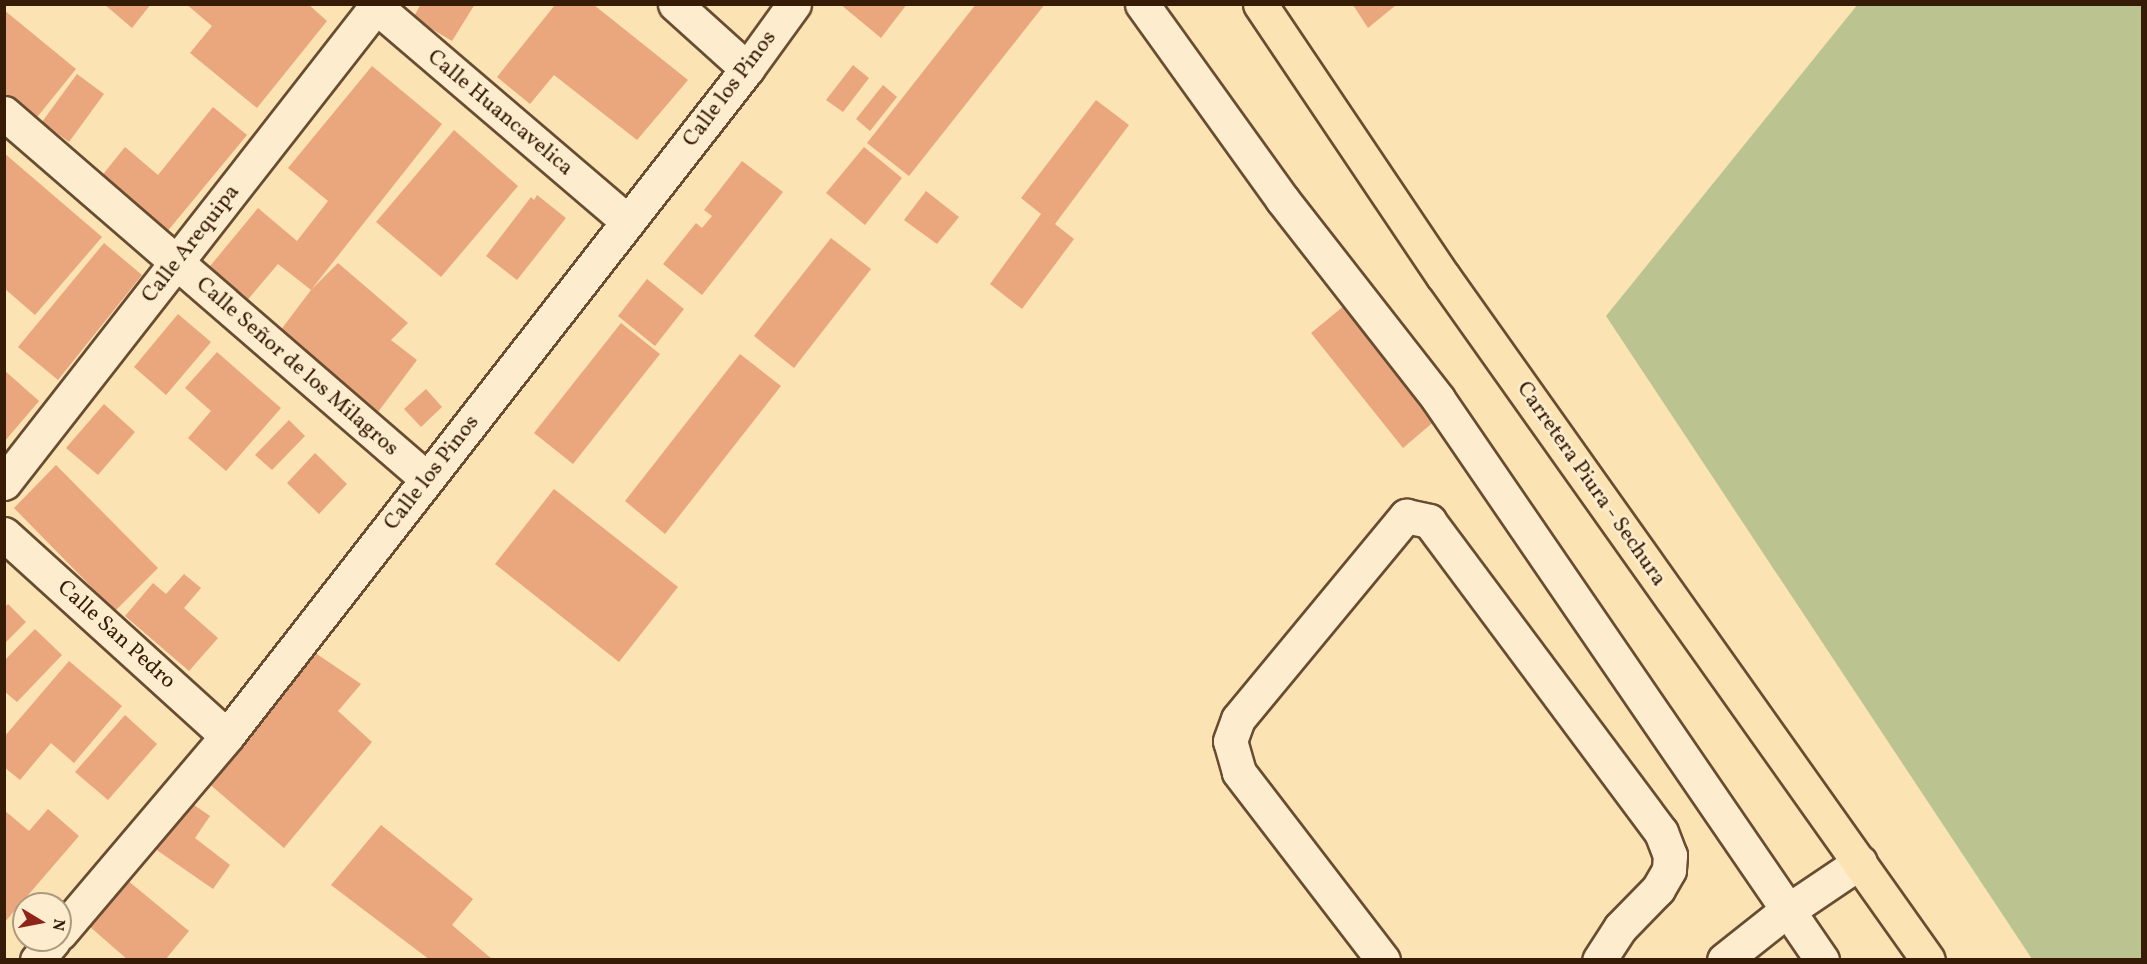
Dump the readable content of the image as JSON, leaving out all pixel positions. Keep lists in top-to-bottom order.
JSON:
{
  "streets": {
    "main road": ["Carretera Piura - Sechura"],
    "street": [
      "Calle los Pinos",
      "Calle Huancavelica",
      "Calle Arequipa",
      "Calle Señor de los Milagros",
      "Calle San Pedro"
    ]
  },
  "crossings": [
    ["Calle los Pinos", "Calle Huancavelica"],
    ["Calle los Pinos", "Calle Señor de los Milagros"],
    ["Calle los Pinos", "Calle San Pedro"],
    ["Calle Huancavelica", "Calle Arequipa"],
    ["Calle Arequipa", "Calle Señor de los Milagros"]
  ],
  "north": "right"
}
